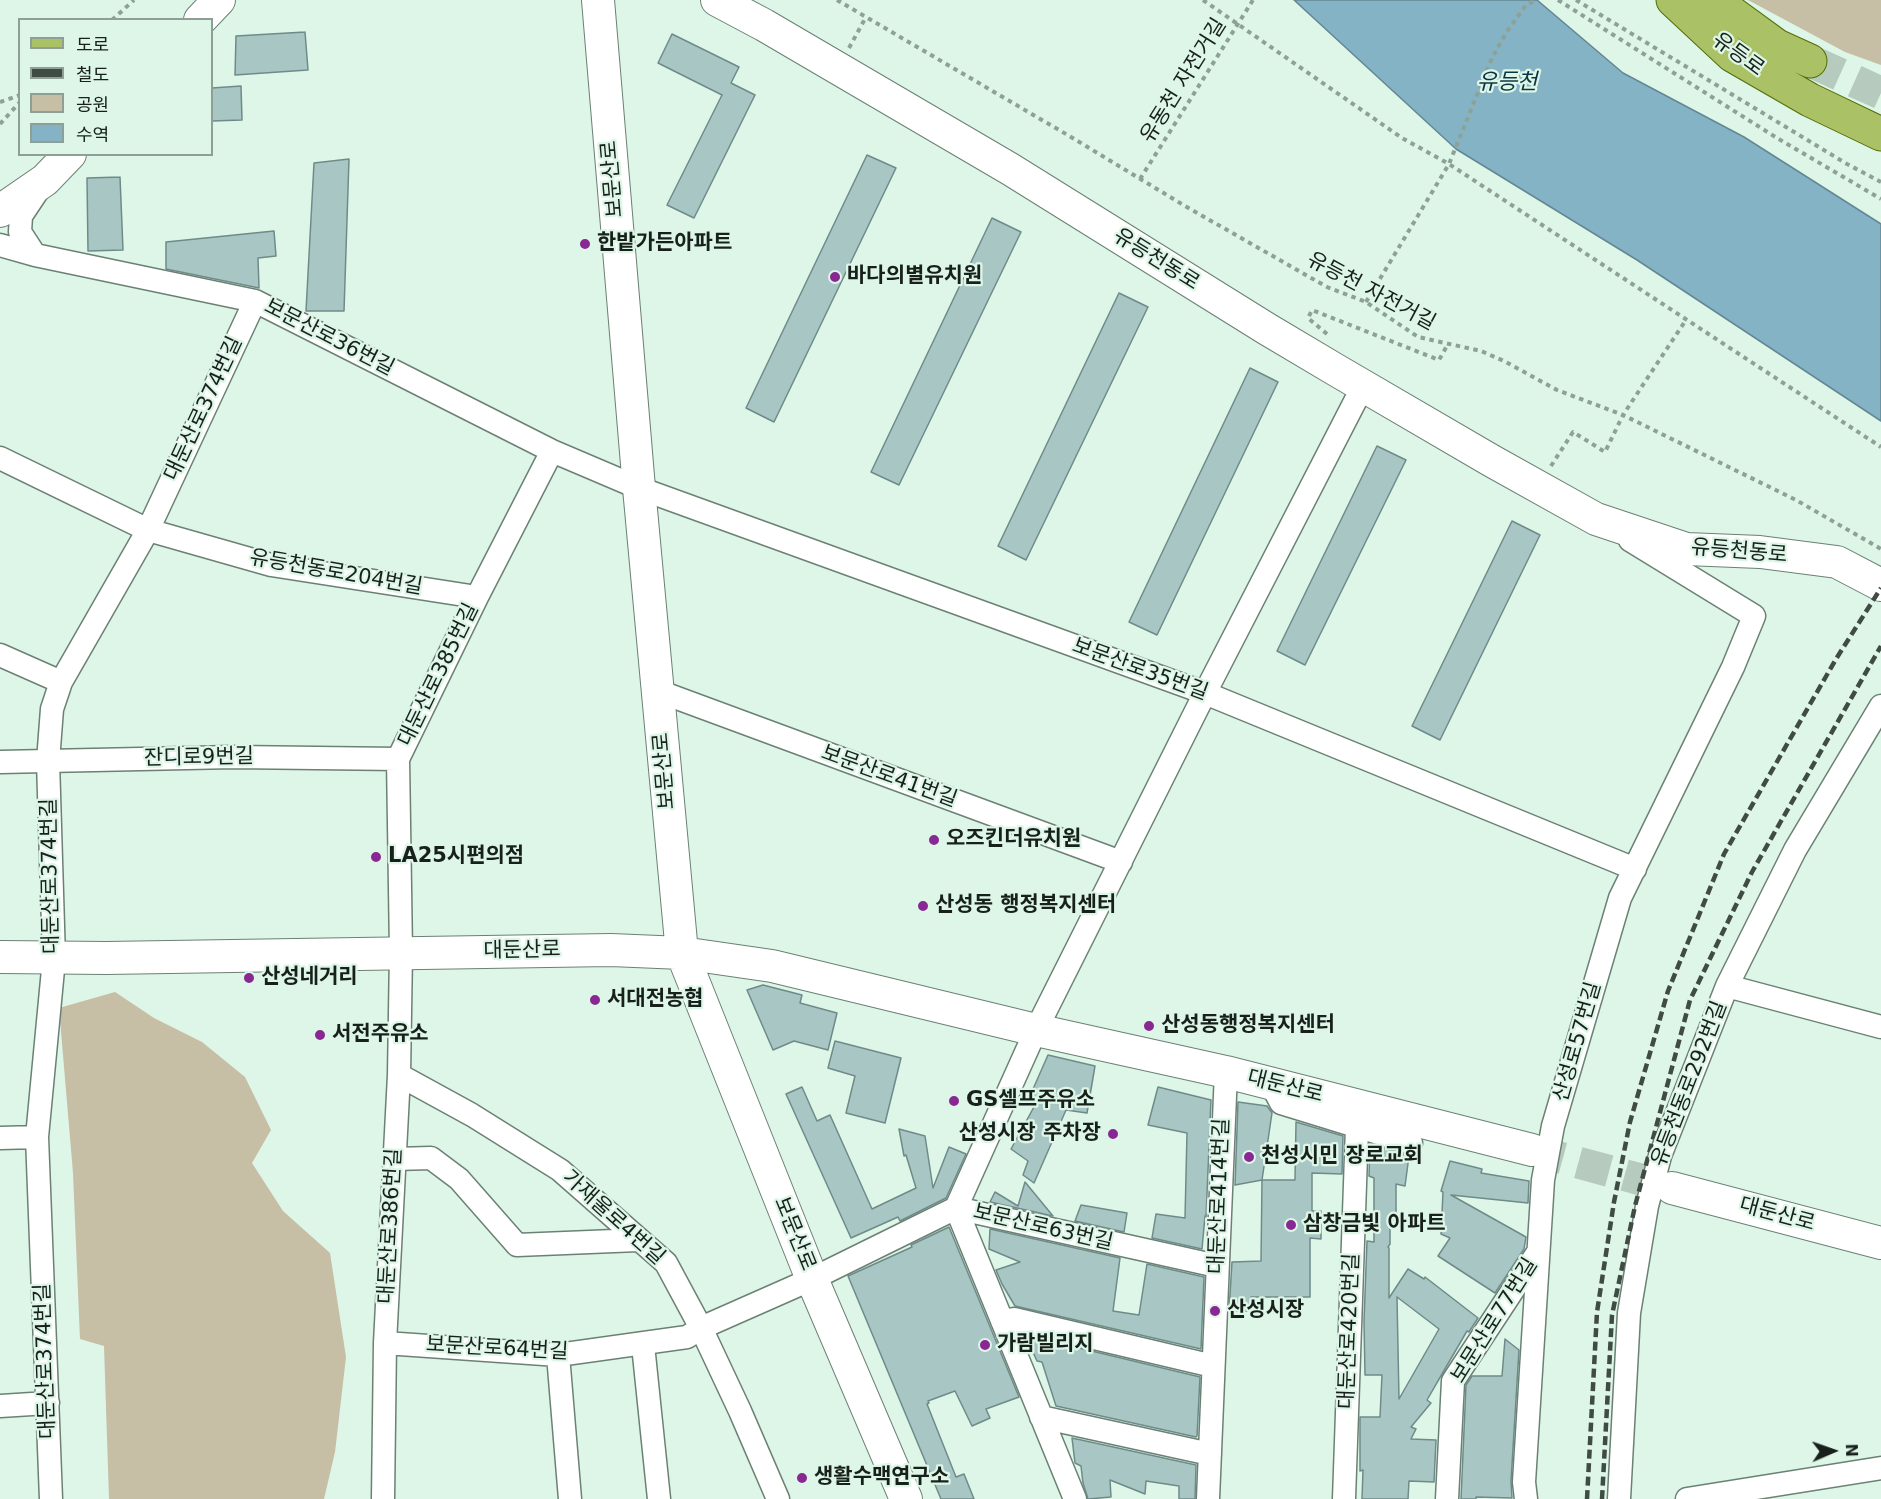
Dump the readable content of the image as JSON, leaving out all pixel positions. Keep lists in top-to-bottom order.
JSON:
{
  "streets": {
    "main road": [
      "유등로",
      "보문산로",
      "유등천동로",
      "대둔산로"
    ],
    "street": [
      "보문산로36번길",
      "대둔산로374번길",
      "유등천동로204번길",
      "보문산로35번길",
      "대둔산로385번길",
      "잔디로9번길",
      "보문산로41번길",
      "산성로57번길",
      "유등천동로292번길",
      "대둔산로414번길",
      "가재울로4번길",
      "대둔산로386번길",
      "보문산로63번길",
      "보문산로77번길",
      "대둔산로420번길",
      "보문산로64번길"
    ],
    "path": ["유동천 자전거길", "유등천 자전거길"]
  },
  "crossings": [
    ["유동천 자전거길", "유등천 자전거길"],
    ["보문산로", "보문산로36번길"],
    ["보문산로", "보문산로35번길"],
    ["보문산로", "보문산로41번길"],
    ["보문산로", "대둔산로"],
    ["보문산로", "보문산로63번길"],
    ["보문산로", "보문산로64번길"],
    ["유등천동로", "산성로57번길"],
    ["보문산로36번길", "대둔산로374번길"],
    ["보문산로36번길", "보문산로35번길"],
    ["보문산로36번길", "대둔산로385번길"],
    ["대둔산로374번길", "유등천동로204번길"],
    ["대둔산로374번길", "잔디로9번길"],
    ["대둔산로374번길", "대둔산로"],
    ["유등천동로204번길", "대둔산로385번길"],
    ["보문산로35번길", "산성로57번길"],
    ["대둔산로385번길", "잔디로9번길"],
    ["대둔산로385번길", "대둔산로"],
    ["대둔산로385번길", "대둔산로386번길"],
    ["대둔산로", "대둔산로414번길"],
    ["대둔산로", "대둔산로386번길"],
    ["산성로57번길", "보문산로77번길"],
    ["대둔산로414번길", "보문산로63번길"],
    ["가재울로4번길", "대둔산로386번길"],
    ["가재울로4번길", "보문산로64번길"],
    ["대둔산로386번길", "보문산로64번길"],
    ["보문산로63번길", "보문산로64번길"]
  ],
  "water": ["유등천"],
  "places": [
    "한밭가든아파트",
    "바다의별유치원",
    "오즈킨더유치원",
    "LA25시편의점",
    "산성동 행정복지센터",
    "산성네거리",
    "서대전농협",
    "산성동행정복지센터",
    "서전주유소",
    "GS셀프주유소",
    "산성시장 주차장",
    "천성시민 장로교회",
    "삼창금빛 아파트",
    "산성시장",
    "가람빌리지",
    "생활수맥연구소"
  ],
  "legend": [
    "도로",
    "철도",
    "공원",
    "수역"
  ],
  "north": "right"
}
